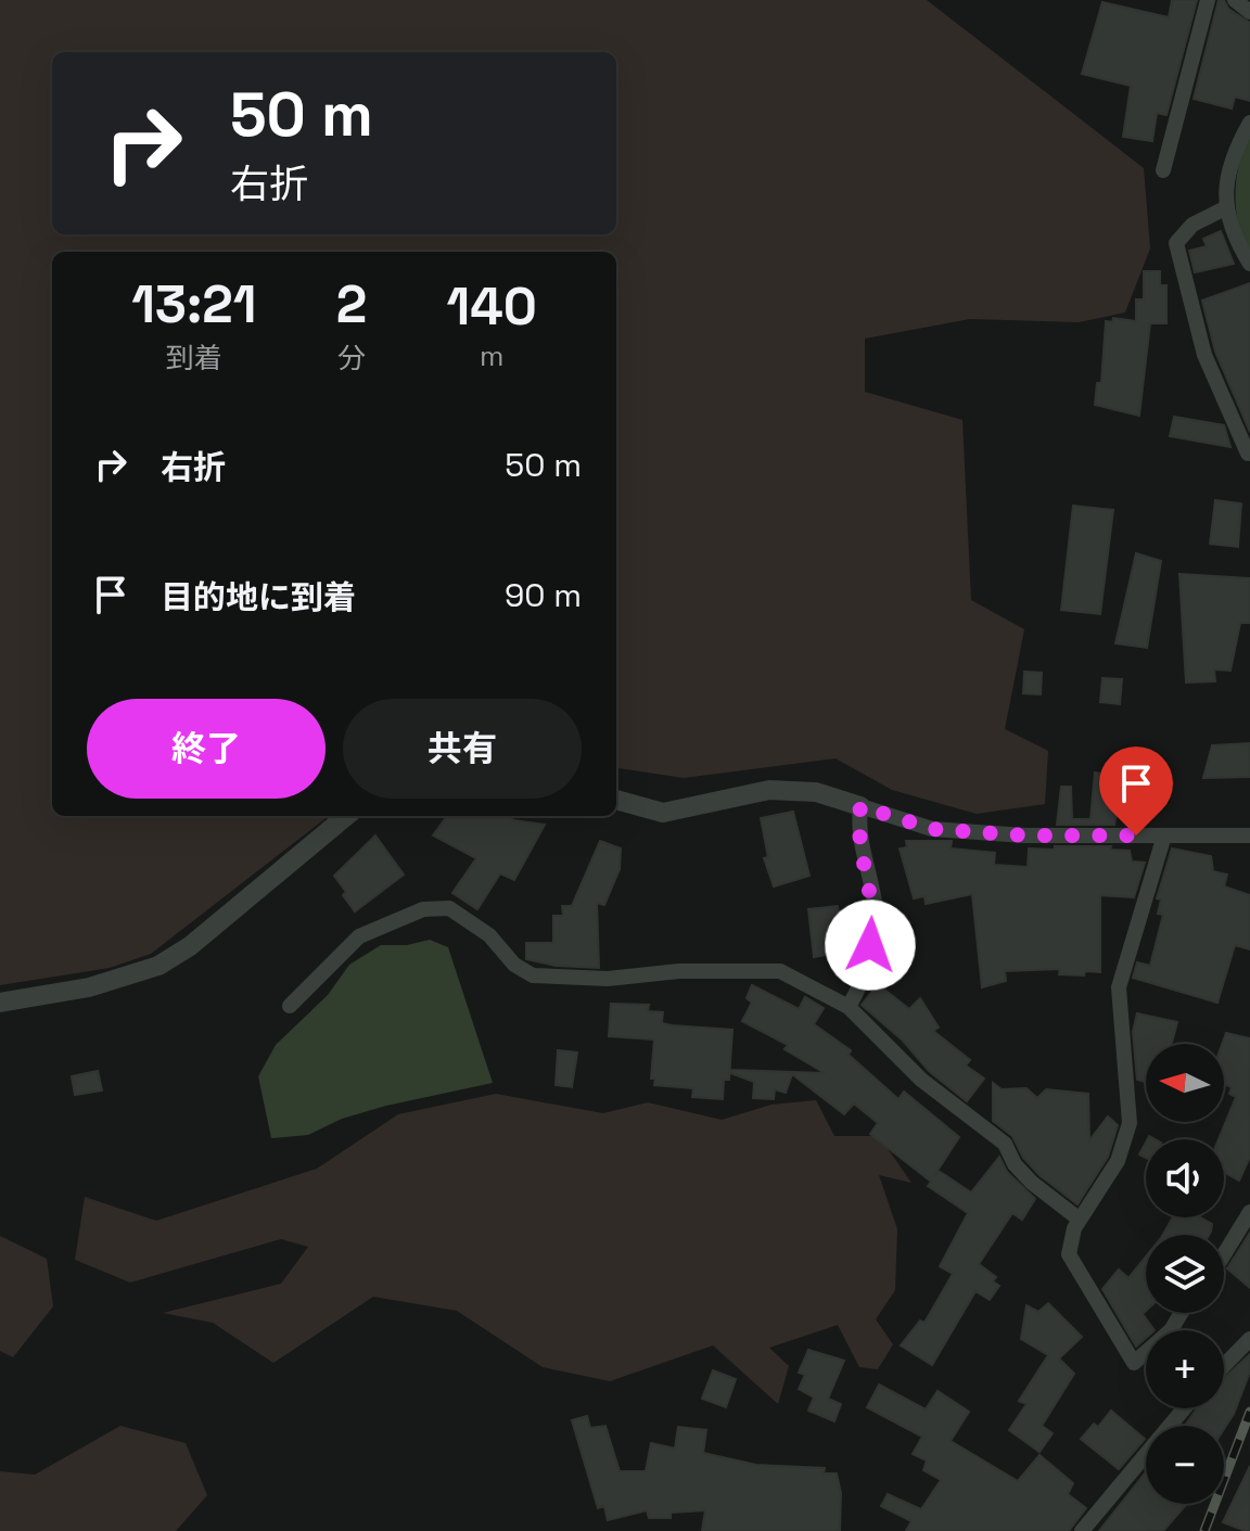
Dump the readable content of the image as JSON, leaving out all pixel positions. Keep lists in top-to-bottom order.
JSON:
{
  "north": "left",
  "page": {
    "turn": ["50 m", "右折"],
    "eta": [
      "13:21",
      "到着",
      "2",
      "分",
      "140",
      "m"
    ],
    "list": [
      {
        "name": "右折",
        "value": "50 m"
      },
      {
        "name": "目的地に到着",
        "value": "90 m"
      }
    ],
    "buttons": ["終了", "共有"],
    "map_buttons": ["+", "−"]
  }
}
